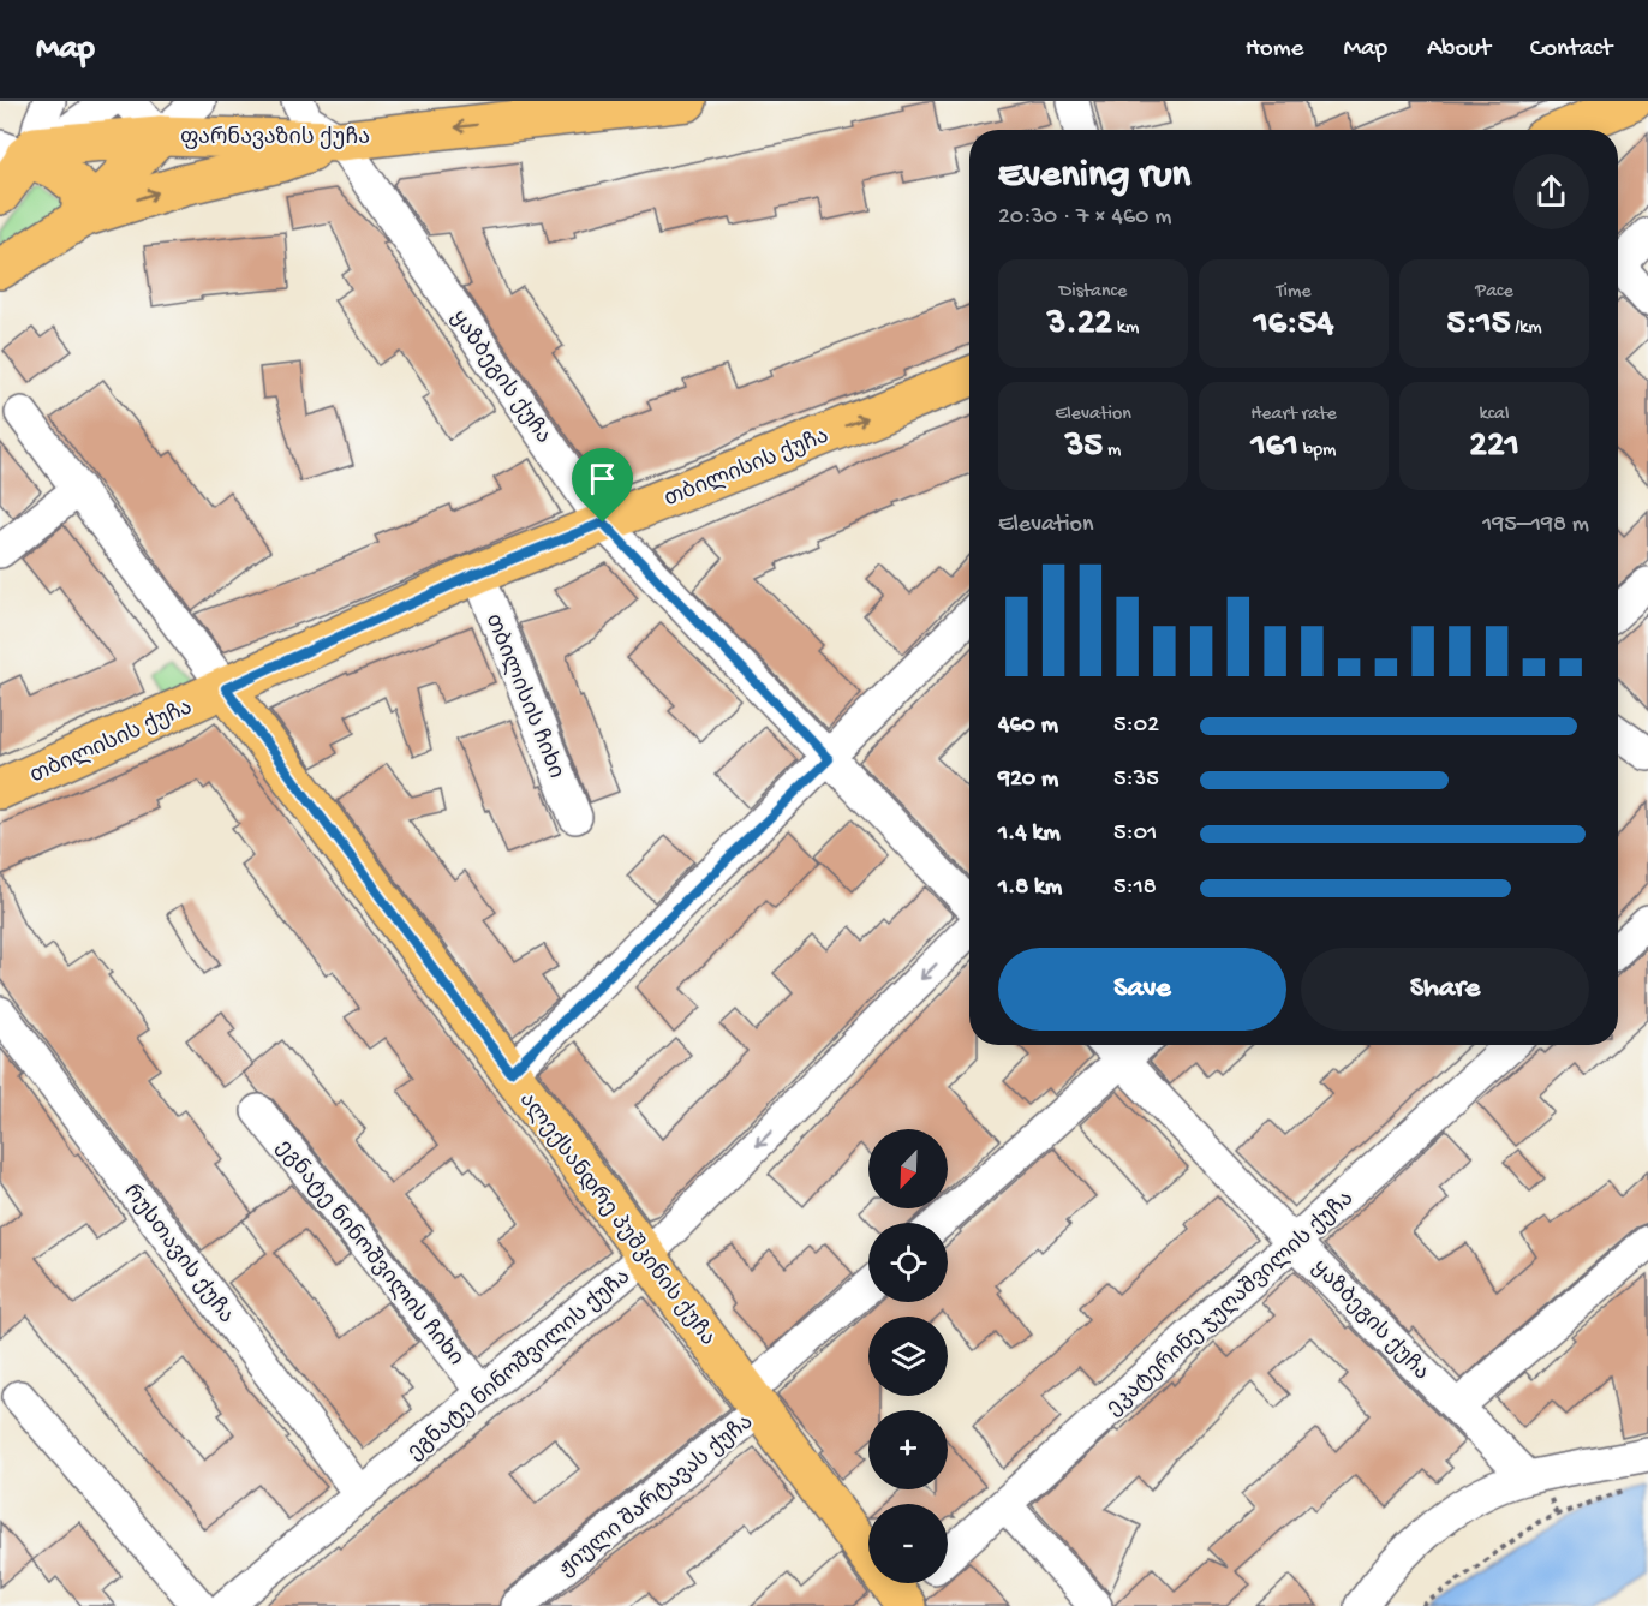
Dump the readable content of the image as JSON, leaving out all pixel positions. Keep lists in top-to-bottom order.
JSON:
{
  "streets": {
    "main road": ["ფარნავაზის ქუჩა", "თბილისის ქუჩა", "ალექსანდრე პუშკინის ქუჩა"],
    "street": [
      "ყაზბეგის ქუჩა",
      "თბილისის ჩიხი",
      "ეგნატე ნინოშვილის ჩიხი",
      "რუსთავის ქუჩა",
      "ეკატერინე ჯუღაშვილის ქუჩა",
      "ეგნატე ნინოშვილის ქუჩა",
      "ჟიული შარტავას ქუჩა"
    ]
  },
  "crossings": [
    ["ფარნავაზის ქუჩა", "ყაზბეგის ქუჩა"],
    ["ყაზბეგის ქუჩა", "თბილისის ქუჩა"],
    ["ყაზბეგის ქუჩა", "ეკატერინე ჯუღაშვილის ქუჩა"],
    ["თბილისის ქუჩა", "თბილისის ჩიხი"],
    ["თბილისის ქუჩა", "ალექსანდრე პუშკინის ქუჩა"],
    ["ალექსანდრე პუშკინის ქუჩა", "ეგნატე ნინოშვილის ქუჩა"],
    ["ალექსანდრე პუშკინის ქუჩა", "ჟიული შარტავას ქუჩა"],
    ["ეგნატე ნინოშვილის ჩიხი", "ეგნატე ნინოშვილის ქუჩა"],
    ["რუსთავის ქუჩა", "ეგნატე ნინოშვილის ქუჩა"]
  ],
  "one_way": ["ფარნავაზის ქუჩა", "თბილისის ქუჩა"],
  "north": "bottom left",
  "page": {
    "header": "Map",
    "nav": [
      "Home",
      "Map",
      "About",
      "Contact"
    ],
    "heading": ["Evening run", "20:30 · 7 × 460 m"],
    "stats": [
      ["Distance", "3.22 km"],
      ["Time", "16:54"],
      ["Pace", "5:15 /km"],
      ["Elevation", "35 m"],
      ["Heart rate", "161 bpm"],
      ["kcal", "221"]
    ],
    "chart": ["Elevation", "195–198 m"],
    "list": [
      {
        "name": "460 m",
        "note": "5:02"
      },
      {
        "name": "920 m",
        "note": "5:35"
      },
      {
        "name": "1.4 km",
        "note": "5:01"
      },
      {
        "name": "1.8 km",
        "note": "5:18"
      }
    ],
    "buttons": ["Save", "Share"],
    "map_buttons": ["+", "−"]
  }
}
